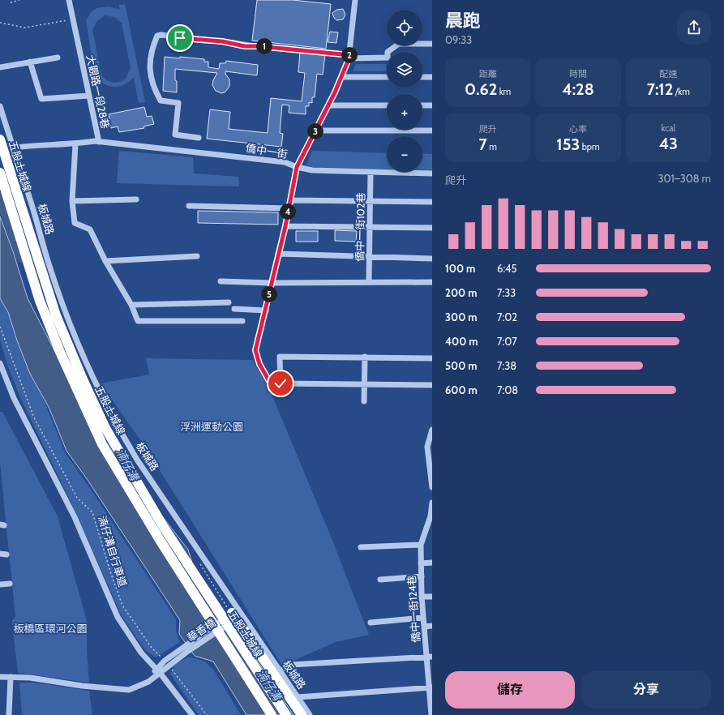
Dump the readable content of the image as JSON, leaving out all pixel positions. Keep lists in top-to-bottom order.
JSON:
{
  "streets": {
    "highway": ["五股土城線"],
    "street": [
      "大觀路一段28巷",
      "僑中一街",
      "板城路",
      "僑中一街102巷",
      "僑中一街124巷",
      "華香橋"
    ],
    "path": ["湳仔溝自行車道"]
  },
  "crossings": [
    ["大觀路一段28巷", "僑中一街"],
    ["大觀路一段28巷", "板城路"],
    ["僑中一街", "僑中一街102巷"],
    ["板城路", "華香橋"]
  ],
  "water": ["湳仔溝"],
  "parks": ["浮洲運動公園", "板橋區環河公園"],
  "page": {
    "heading": ["晨跑", "09:33"],
    "map_buttons": ["+", "−"],
    "pins": [
      "1",
      "2",
      "3",
      "4",
      "5"
    ],
    "stats": [
      ["距離", "0.62 km"],
      ["時間", "4:28"],
      ["配速", "7:12 /km"],
      ["爬升", "7 m"],
      ["心率", "153 bpm"],
      ["kcal", "43"]
    ],
    "chart": ["爬升", "301–308 m"],
    "list": [
      {
        "name": "100 m",
        "note": "6:45"
      },
      {
        "name": "200 m",
        "note": "7:33"
      },
      {
        "name": "300 m",
        "note": "7:02"
      },
      {
        "name": "400 m",
        "note": "7:07"
      },
      {
        "name": "500 m",
        "note": "7:38"
      },
      {
        "name": "600 m",
        "note": "7:08"
      }
    ],
    "buttons": ["儲存", "分享"]
  }
}
